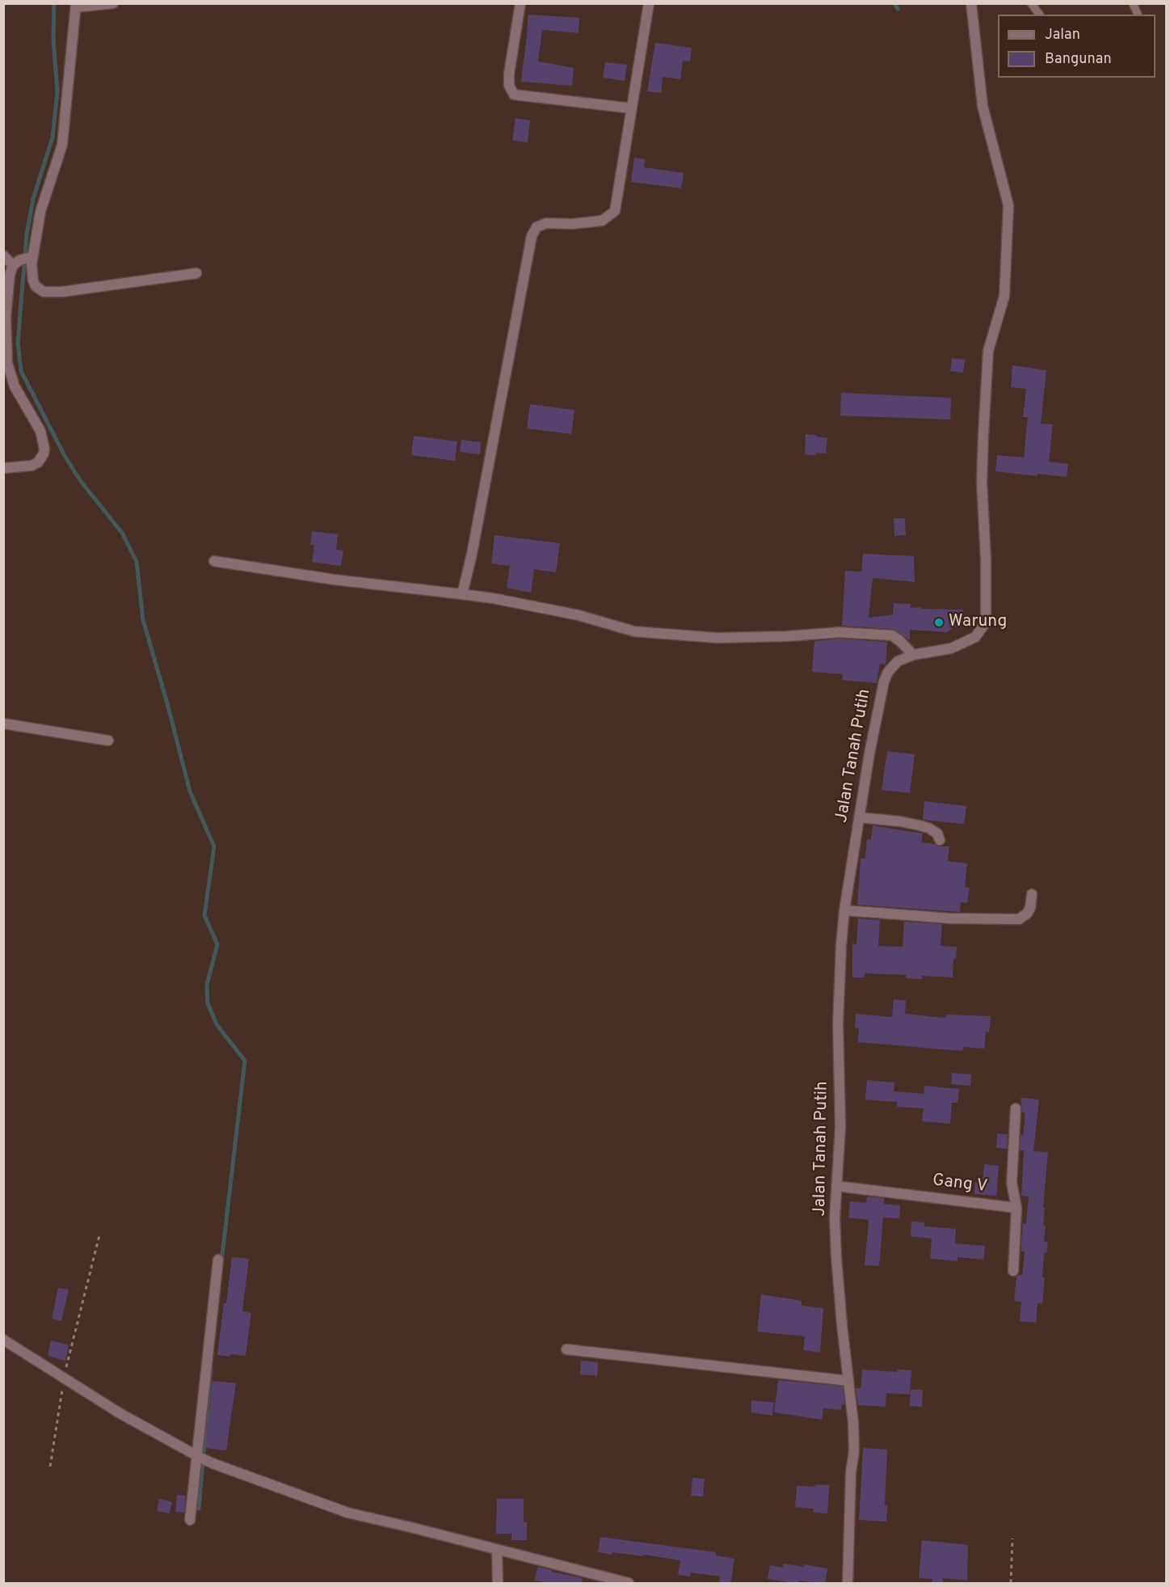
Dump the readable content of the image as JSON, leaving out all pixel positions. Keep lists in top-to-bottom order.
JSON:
{
  "streets": {
    "street": ["Jalan Tanah Putih", "Gang V"]
  },
  "crossings": [
    ["Jalan Tanah Putih", "Gang V"]
  ],
  "places": ["Warung"],
  "legend": ["Jalan", "Bangunan"]
}
